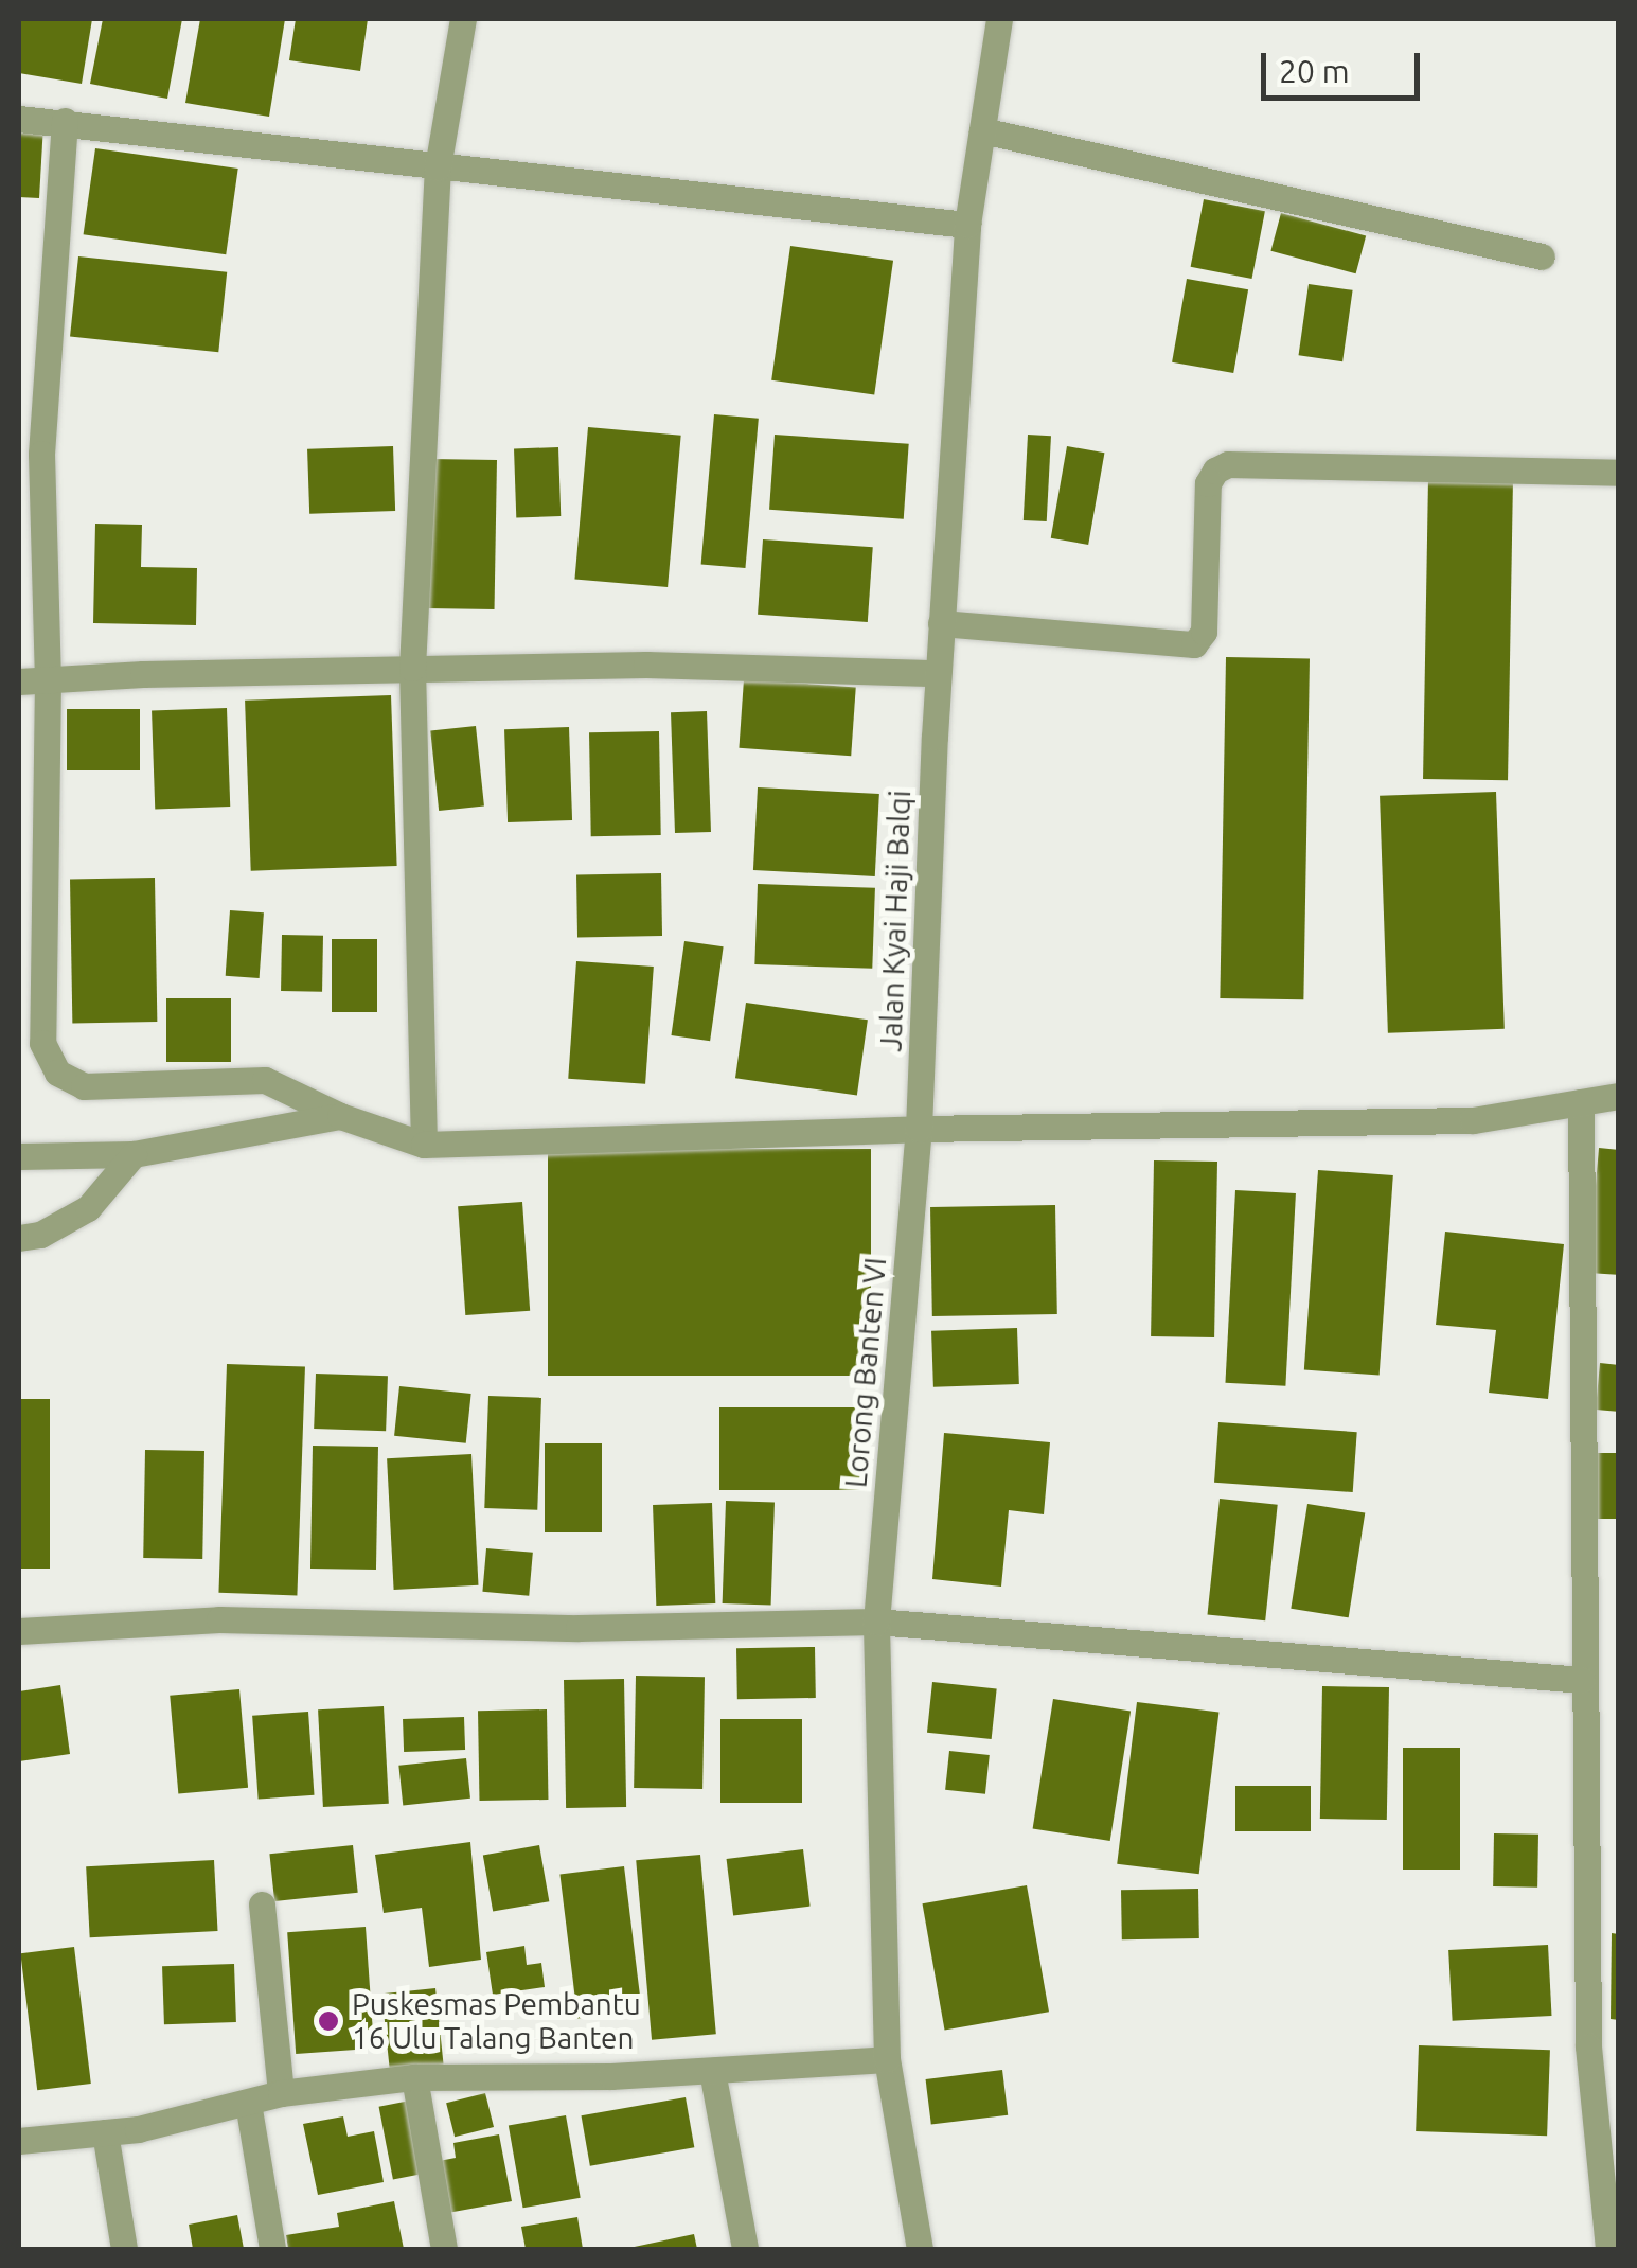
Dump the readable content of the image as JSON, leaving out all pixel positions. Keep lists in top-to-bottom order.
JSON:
{
  "streets": {
    "street": ["Jalan Kyai Haji Balqi", "Lorong Banten VI"]
  },
  "crossings": [
    ["Jalan Kyai Haji Balqi", "Lorong Banten VI"]
  ],
  "places": ["Puskesmas Pembantu 16 Ulu Talang Banten"],
  "scale_bar": "20 m"
}
